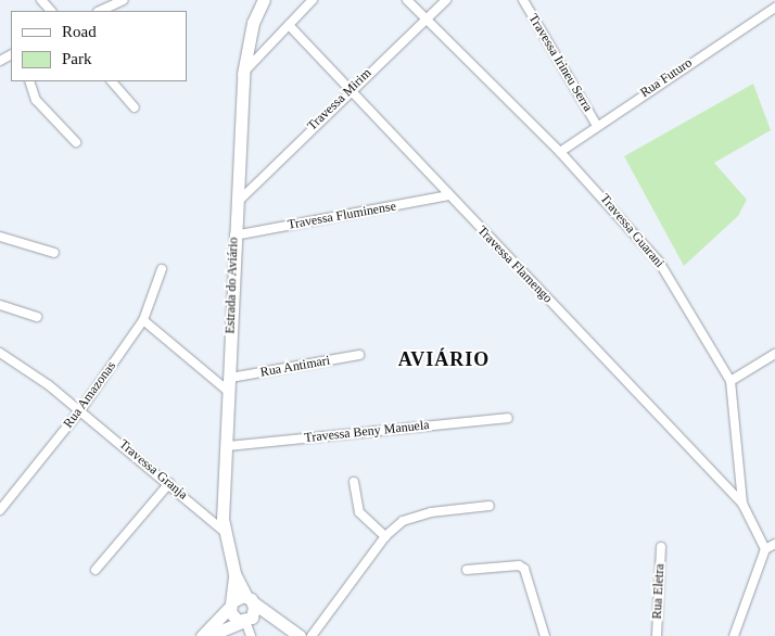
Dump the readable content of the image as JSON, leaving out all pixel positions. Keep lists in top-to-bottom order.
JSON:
{
  "streets": {
    "street": [
      "Travessa Irineu Serra",
      "Rua Futuro",
      "Travessa Mirim",
      "Travessa Fluminense",
      "Travessa Guarani",
      "Travessa Flamengo",
      "Estrada do Aviário",
      "Rua Antimari",
      "Rua Amazonas",
      "Travessa Beny Manuela",
      "Travessa Granja",
      "Rua Eletra"
    ]
  },
  "crossings": [
    ["Travessa Irineu Serra", "Rua Futuro"],
    ["Rua Futuro", "Travessa Guarani"],
    ["Travessa Mirim", "Travessa Guarani"],
    ["Travessa Mirim", "Travessa Flamengo"],
    ["Travessa Mirim", "Estrada do Aviário"],
    ["Travessa Fluminense", "Travessa Flamengo"],
    ["Travessa Fluminense", "Estrada do Aviário"],
    ["Travessa Guarani", "Travessa Flamengo"],
    ["Estrada do Aviário", "Rua Antimari"],
    ["Estrada do Aviário", "Travessa Beny Manuela"],
    ["Estrada do Aviário", "Travessa Granja"],
    ["Rua Amazonas", "Travessa Granja"]
  ],
  "districts": ["AVIÁRIO"],
  "legend": ["Road", "Park"]
}
